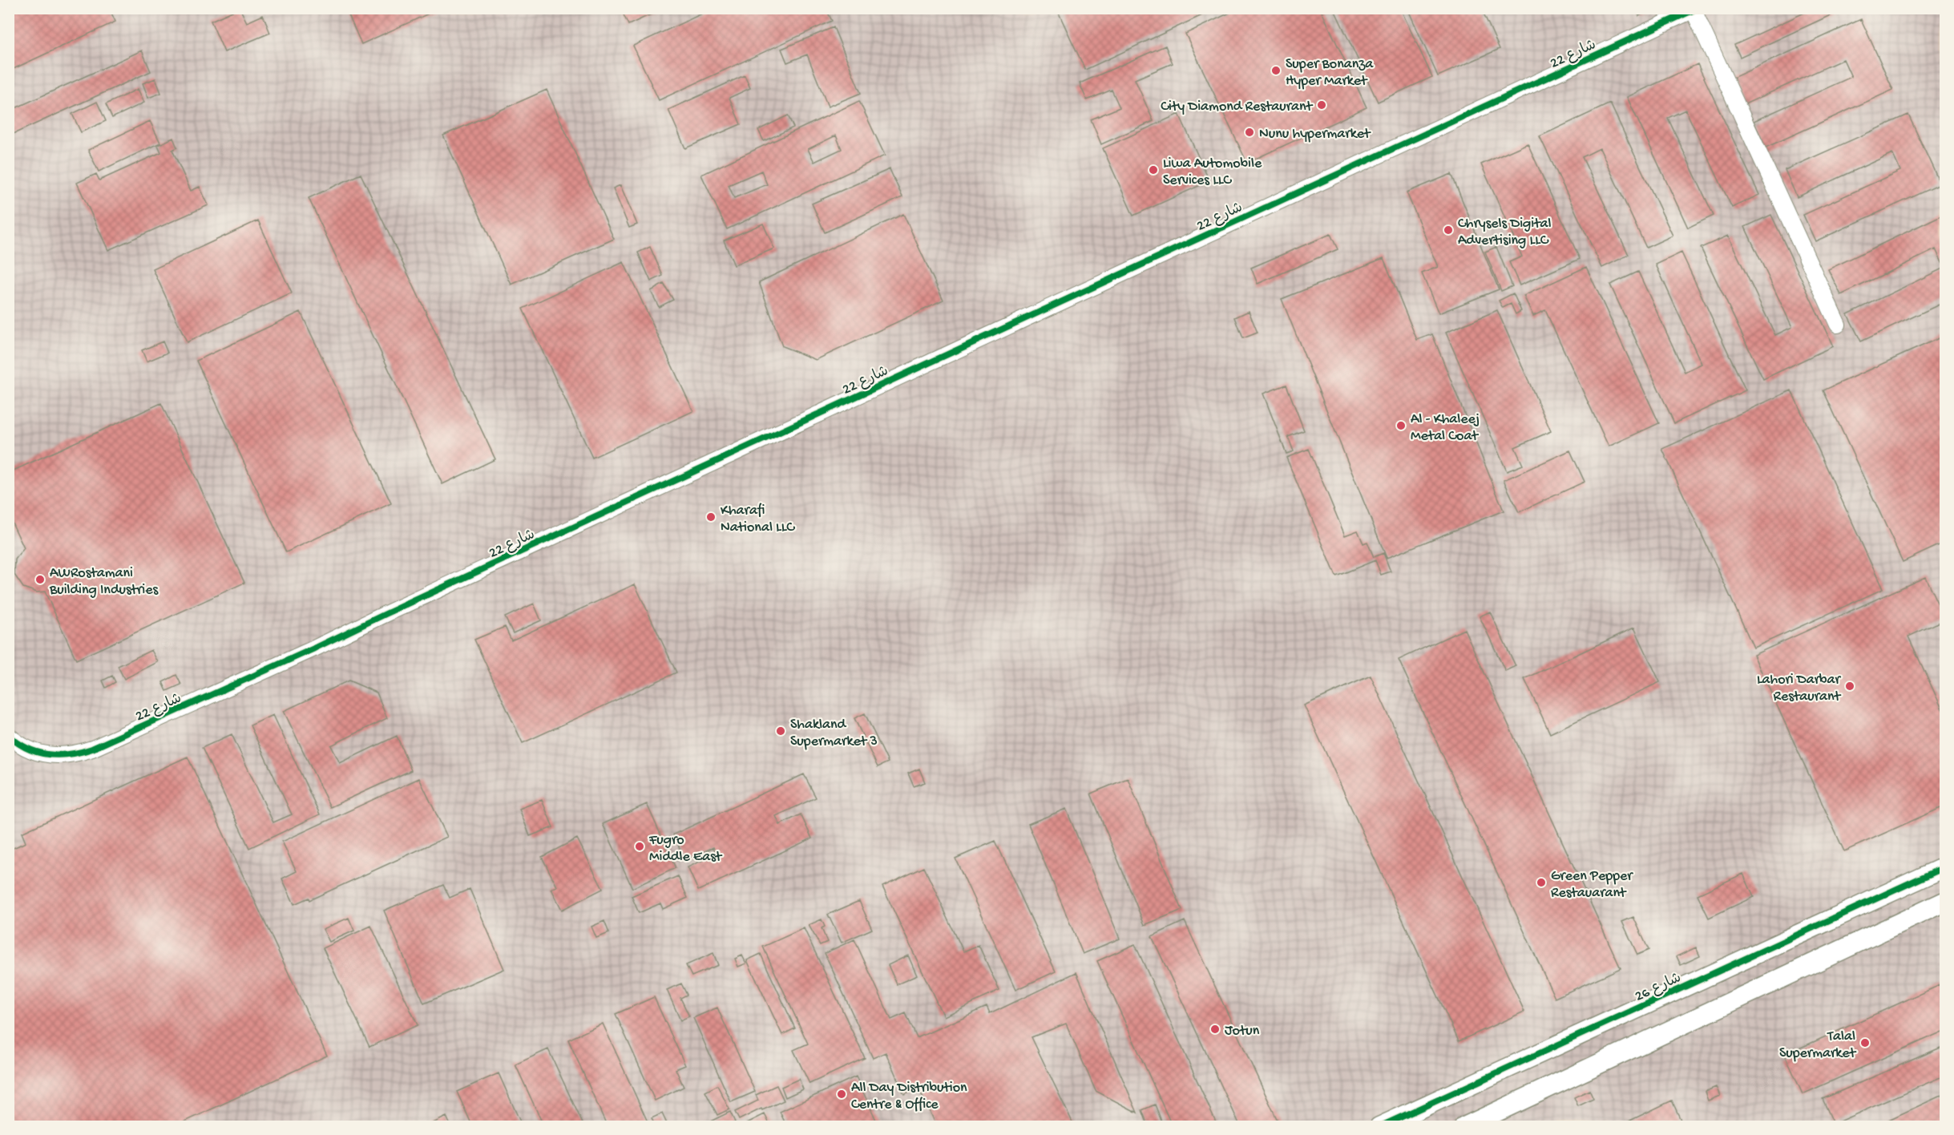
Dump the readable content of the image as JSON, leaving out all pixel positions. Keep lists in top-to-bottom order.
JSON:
{
  "streets": {
    "street": ["شارع 22", "شارع 26"]
  },
  "places": [
    "Super Bonanza Hyper Market",
    "City Diamond Restaurant",
    "Nunu hypermarket",
    "Liwa Automobile Services LLC",
    "Chrysels Digital Advertising LLC",
    "Al - Khaleej Metal Coat",
    "Kharafi National LLC",
    "AWRostamani Building Industries",
    "Lahori Darbar Restaurant",
    "Shakland Supermarket 3",
    "Fugro Middle East",
    "Green Pepper Restauarant",
    "Jotun",
    "Talal Supermarket",
    "All Day Distribution Centre & Office"
  ]
}
